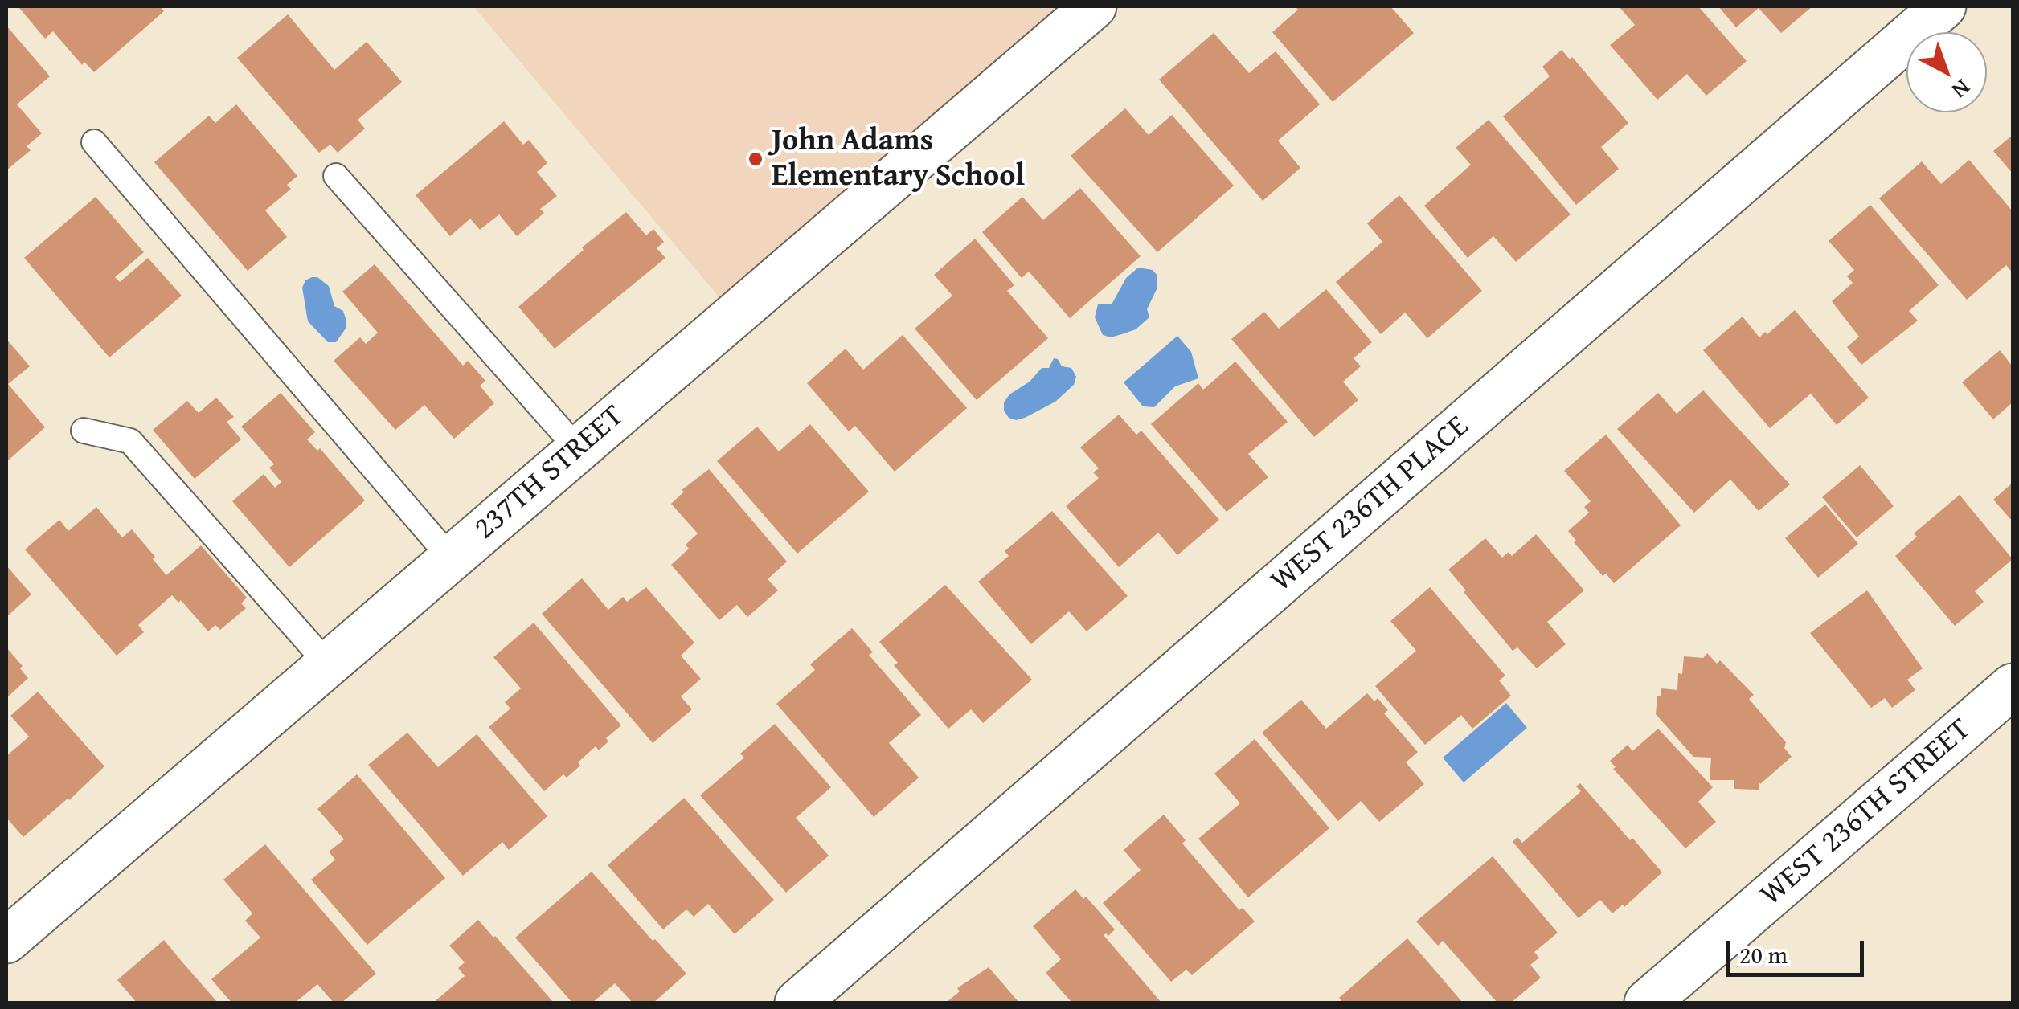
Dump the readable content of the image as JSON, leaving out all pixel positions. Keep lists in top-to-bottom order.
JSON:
{
  "streets": {
    "street": ["237TH STREET", "WEST 236TH PLACE", "WEST 236TH STREET"]
  },
  "places": ["John Adams Elementary School"],
  "scale_bar": "20 m",
  "north": "bottom right"
}
